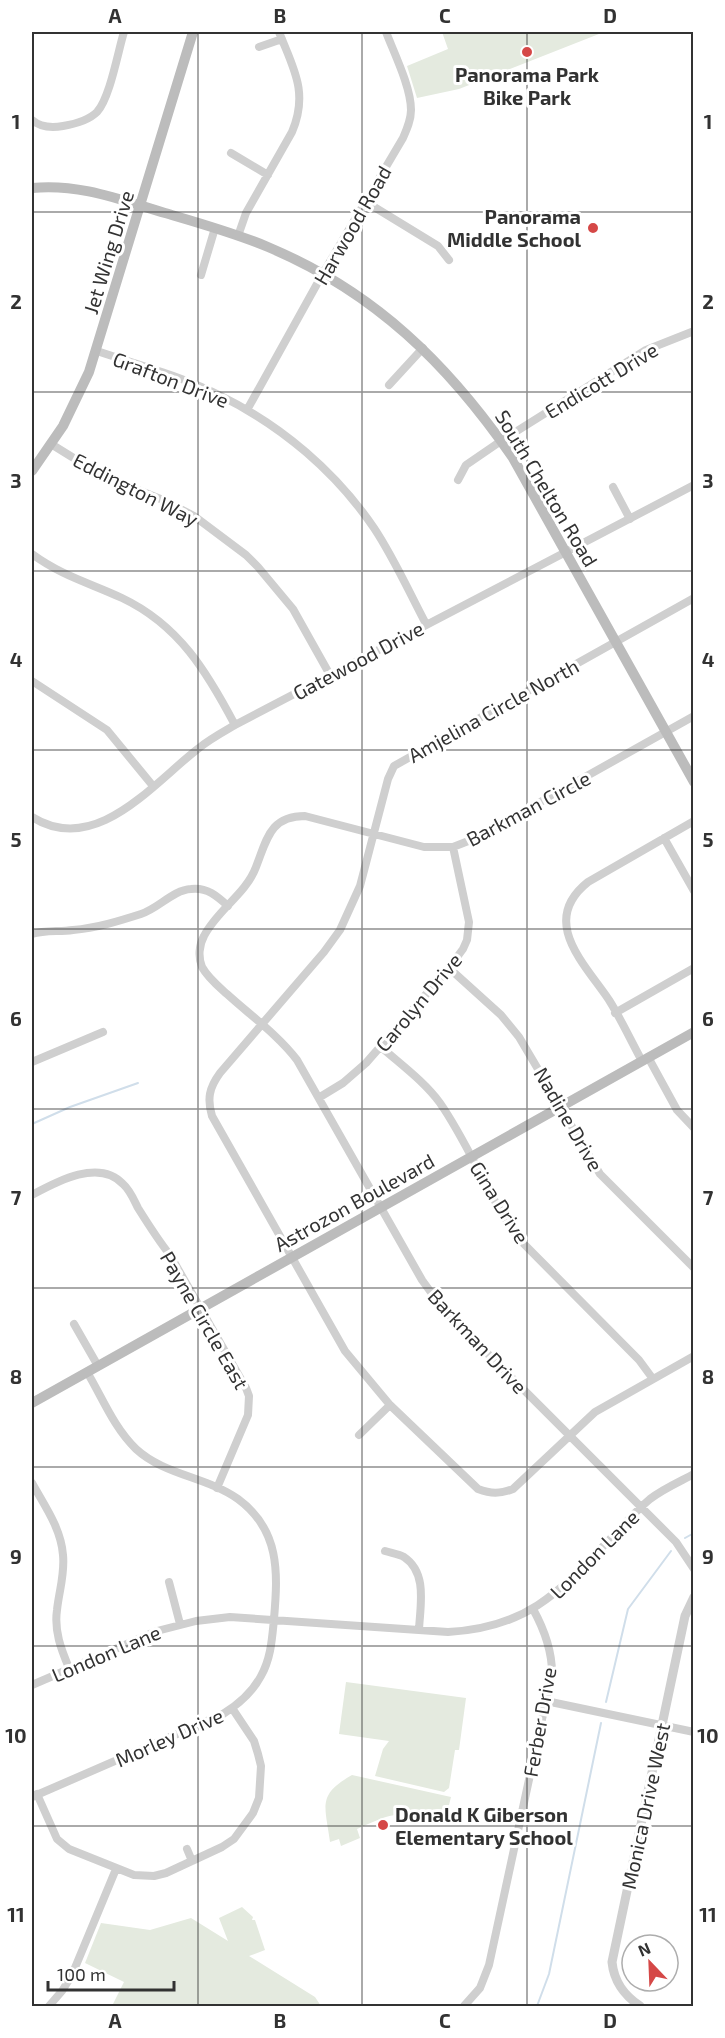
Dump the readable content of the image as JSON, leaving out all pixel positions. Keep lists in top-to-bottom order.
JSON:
{
  "streets": {
    "main road": ["Jet Wing Drive", "South Chelton Road", "Astrozon Boulevard"],
    "street": [
      "Harwood Road",
      "Grafton Drive",
      "Endicott Drive",
      "Eddington Way",
      "Gatewood Drive",
      "Amjelina Circle North",
      "Barkman Circle",
      "Carolyn Drive",
      "Nadine Drive",
      "Gina Drive",
      "Payne Circle East",
      "Barkman Drive",
      "London Lane",
      "Ferber Drive",
      "Morley Drive",
      "Monica Drive West"
    ]
  },
  "crossings": [
    ["Harwood Road", "Grafton Drive"],
    ["Harwood Road", "South Chelton Road"],
    ["Jet Wing Drive", "Grafton Drive"],
    ["Jet Wing Drive", "South Chelton Road"],
    ["Jet Wing Drive", "Eddington Way"],
    ["Grafton Drive", "Gatewood Drive"],
    ["Endicott Drive", "South Chelton Road"],
    ["South Chelton Road", "Gatewood Drive"],
    ["South Chelton Road", "Amjelina Circle North"],
    ["South Chelton Road", "Barkman Circle"],
    ["Eddington Way", "Gatewood Drive"],
    ["Amjelina Circle North", "Barkman Circle"],
    ["Amjelina Circle North", "Astrozon Boulevard"],
    ["Amjelina Circle North", "Gina Drive"],
    ["Amjelina Circle North", "Barkman Drive"],
    ["Barkman Circle", "Carolyn Drive"],
    ["Barkman Circle", "Barkman Drive"],
    ["Carolyn Drive", "Nadine Drive"],
    ["Carolyn Drive", "Gina Drive"],
    ["Carolyn Drive", "Barkman Drive"],
    ["Nadine Drive", "Astrozon Boulevard"],
    ["Astrozon Boulevard", "Gina Drive"],
    ["Astrozon Boulevard", "Payne Circle East"],
    ["Astrozon Boulevard", "Barkman Drive"],
    ["Astrozon Boulevard", "Morley Drive"],
    ["Payne Circle East", "Morley Drive"],
    ["Barkman Drive", "London Lane"],
    ["London Lane", "Ferber Drive"],
    ["London Lane", "Morley Drive"]
  ],
  "places": ["Panorama Park Bike Park", "Panorama Middle School", "Donald K Giberson Elementary School"],
  "scale_bar": "100 m",
  "north": "top left",
  "grid": {
    "columns": [
      "A",
      "B",
      "C",
      "D"
    ],
    "rows": [
      "1",
      "2",
      "3",
      "4",
      "5",
      "6",
      "7",
      "8",
      "9",
      "10",
      "11"
    ]
  }
}
